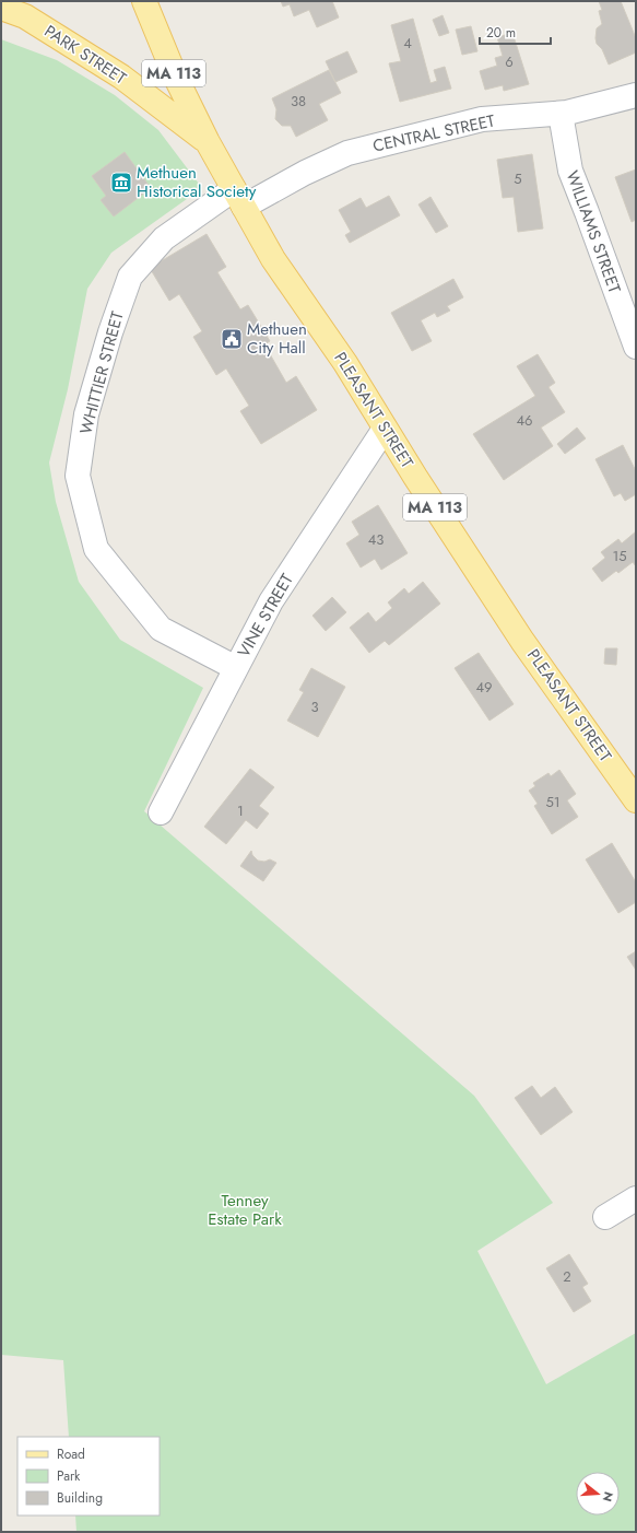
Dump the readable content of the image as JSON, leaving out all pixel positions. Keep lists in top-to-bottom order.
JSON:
{
  "streets": {
    "main road": ["PARK STREET", "MA 113", "PLEASANT STREET"],
    "street": [
      "CENTRAL STREET",
      "WILLIAMS STREET",
      "WHITTIER STREET",
      "VINE STREET"
    ]
  },
  "crossings": [
    ["PARK STREET", "PLEASANT STREET"],
    ["CENTRAL STREET", "WILLIAMS STREET"],
    ["CENTRAL STREET", "WHITTIER STREET"],
    ["CENTRAL STREET", "PLEASANT STREET"],
    ["WHITTIER STREET", "PLEASANT STREET"],
    ["WHITTIER STREET", "VINE STREET"],
    ["PLEASANT STREET", "VINE STREET"]
  ],
  "parks": ["Tenney Estate Park"],
  "places": {
    "museum": ["Methuen Historical Society"],
    "public building": ["Methuen City Hall"]
  },
  "house_numbers": [
    "4",
    "6",
    "38",
    "5",
    "46",
    "43",
    "15",
    "49",
    "3",
    "51",
    "1",
    "2"
  ],
  "legend": ["Road", "Park", "Building"],
  "scale_bar": "20 m",
  "north": "right"
}
